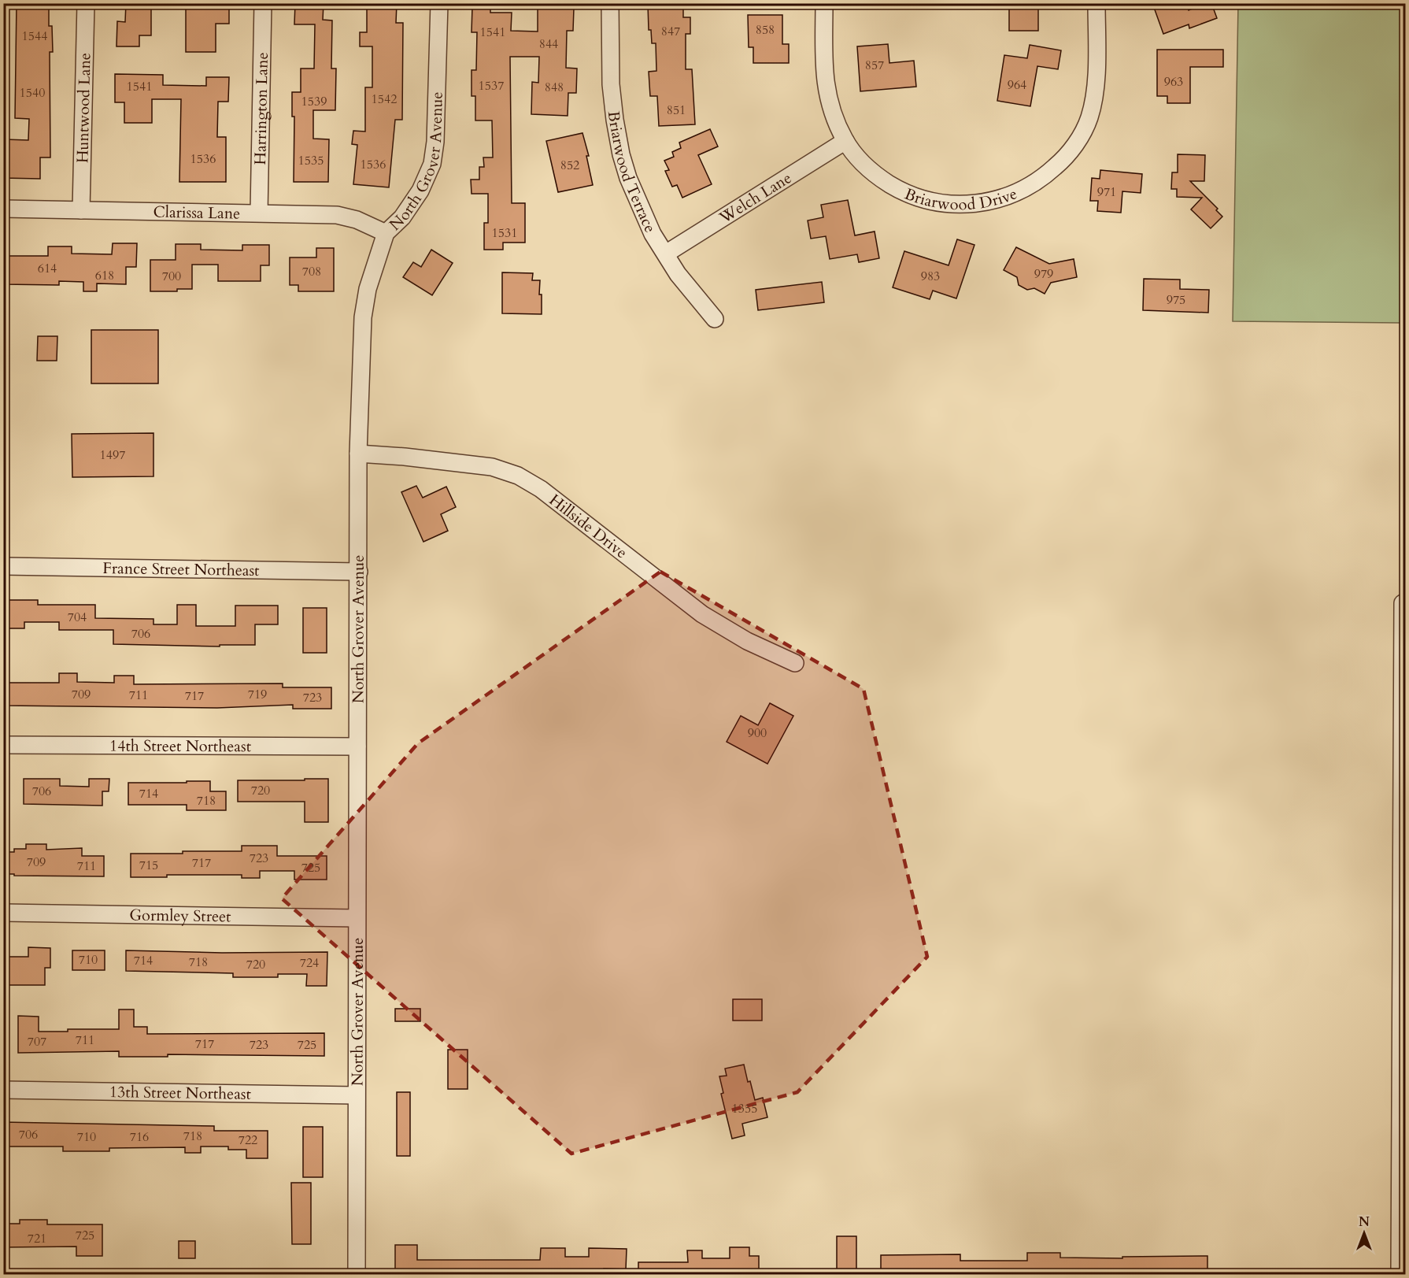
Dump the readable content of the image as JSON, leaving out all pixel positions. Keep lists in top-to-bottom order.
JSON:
{
  "streets": {
    "street": [
      "Huntwood Lane",
      "Harrington Lane",
      "North Grover Avenue",
      "Briarwood Terrace",
      "Briarwood Drive",
      "Welch Lane",
      "Clarissa Lane",
      "Hillside Drive",
      "France Street Northeast",
      "14th Street Northeast",
      "Gormley Street",
      "13th Street Northeast"
    ]
  },
  "crossings": [
    ["Huntwood Lane", "Clarissa Lane"],
    ["Harrington Lane", "Clarissa Lane"],
    ["North Grover Avenue", "Clarissa Lane"],
    ["North Grover Avenue", "Hillside Drive"],
    ["North Grover Avenue", "France Street Northeast"],
    ["North Grover Avenue", "14th Street Northeast"],
    ["North Grover Avenue", "Gormley Street"],
    ["North Grover Avenue", "13th Street Northeast"],
    ["Briarwood Terrace", "Welch Lane"],
    ["Briarwood Drive", "Welch Lane"]
  ],
  "house_numbers": [
    "858",
    "847",
    "1541",
    "1544",
    "844",
    "857",
    "963",
    "964",
    "1537",
    "1541",
    "848",
    "1540",
    "1542",
    "1539",
    "851",
    "1536",
    "1535",
    "1536",
    "852",
    "971",
    "1531",
    "614",
    "708",
    "979",
    "618",
    "700",
    "983",
    "975",
    "1497",
    "704",
    "706",
    "709",
    "719",
    "711",
    "717",
    "723",
    "900",
    "720",
    "706",
    "714",
    "718",
    "723",
    "709",
    "717",
    "715",
    "711",
    "725",
    "710",
    "714",
    "718",
    "724",
    "720",
    "711",
    "707",
    "717",
    "723",
    "725",
    "1355",
    "706",
    "718",
    "710",
    "716",
    "722",
    "725",
    "721"
  ],
  "north": "top"
}
